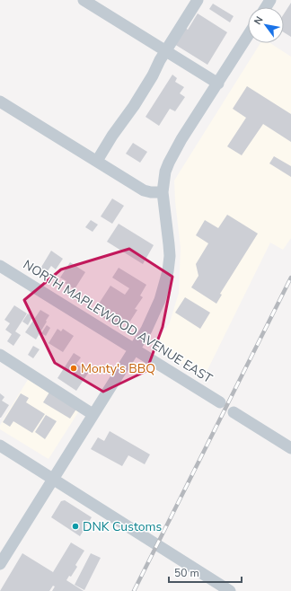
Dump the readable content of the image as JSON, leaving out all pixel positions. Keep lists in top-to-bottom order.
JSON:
{
  "streets": {
    "street": ["NORTH MAPLEWOOD AVENUE EAST"]
  },
  "places": ["Monty's BBQ", "DNK Customs"],
  "scale_bar": "50 m",
  "north": "top left"
}
